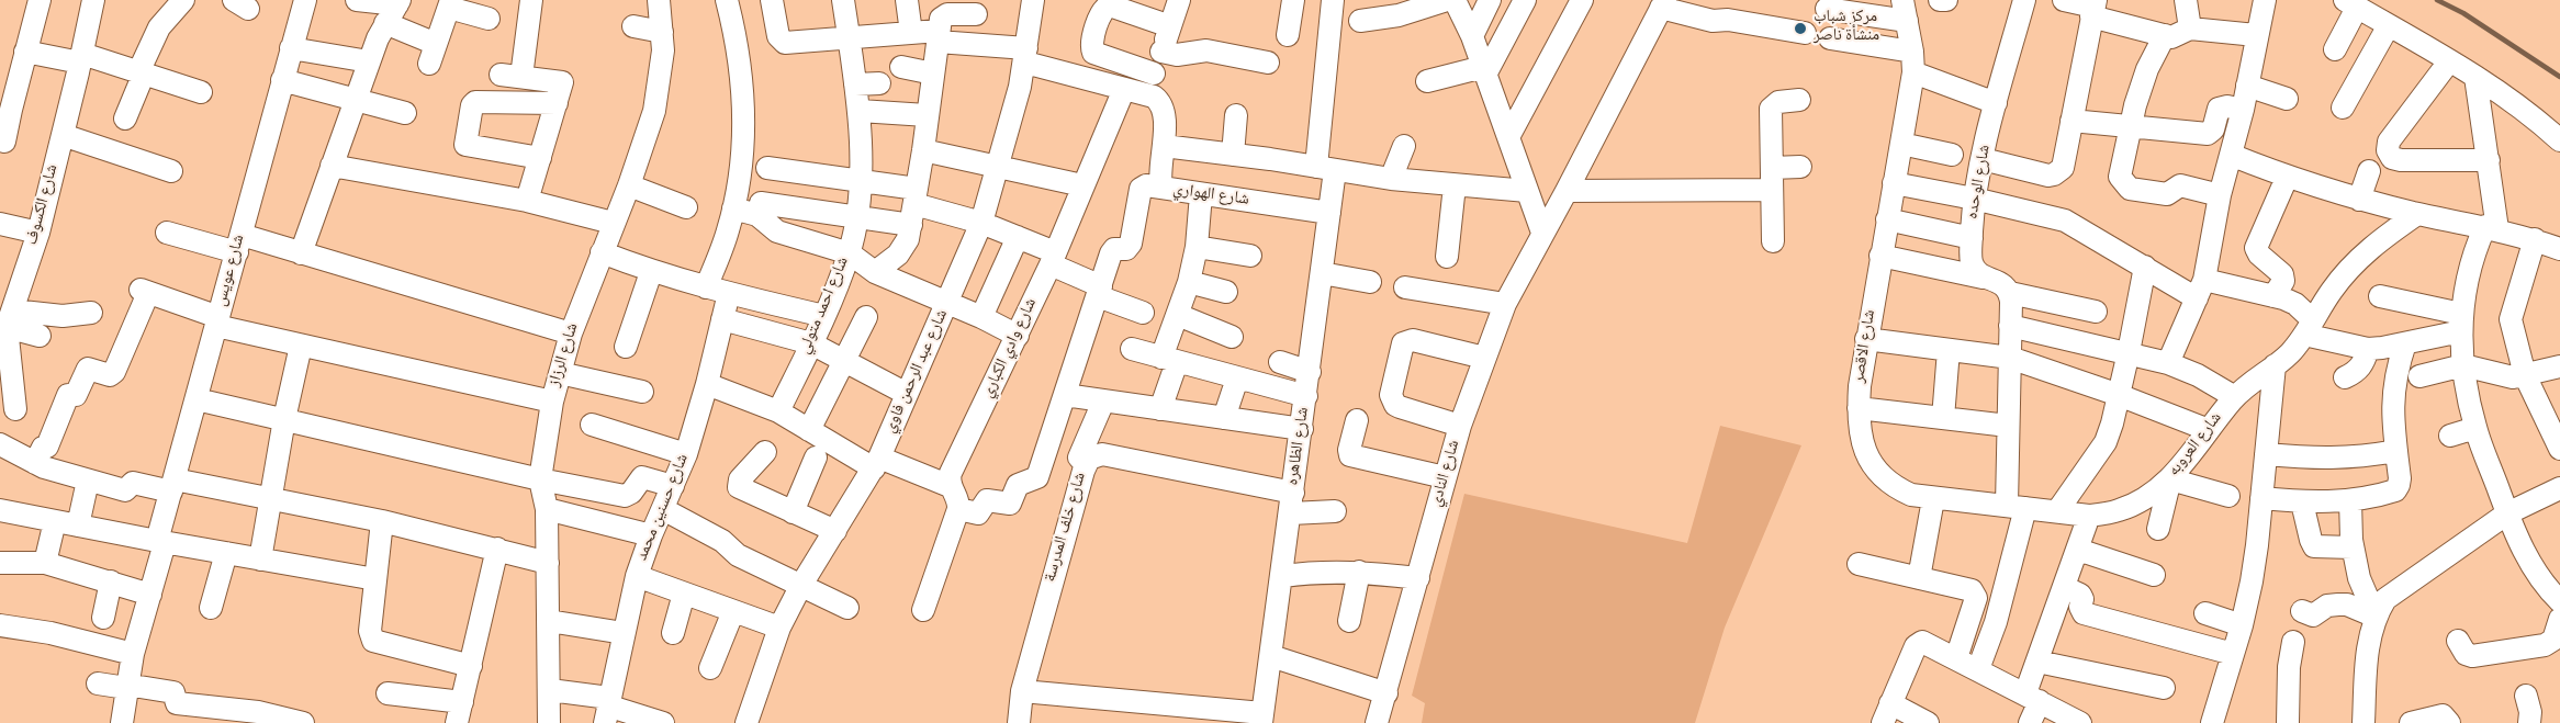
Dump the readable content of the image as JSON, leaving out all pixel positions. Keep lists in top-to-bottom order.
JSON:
{
  "streets": {
    "street": [
      "شارع الوحده",
      "شارع الهواري",
      "شارع الكسوف",
      "شارع عويس",
      "شارع احمد متولي",
      "شارع الاقصر",
      "شارع وادي الكباري",
      "شارع الرزاز",
      "شارع عبد الرحمن فاوي",
      "شارع العروبه",
      "شارع الظاهره",
      "شارع النادي",
      "شارع حسنين محمد",
      "شارع خلف المدرسة"
    ]
  },
  "crossings": [
    ["شارع الهواري", "شارع الظاهره"],
    ["شارع الاقصر", "شارع العروبه"],
    ["شارع الظاهره", "شارع خلف المدرسة"]
  ],
  "places": ["مركز شباب منشأة ناصر"]
}
